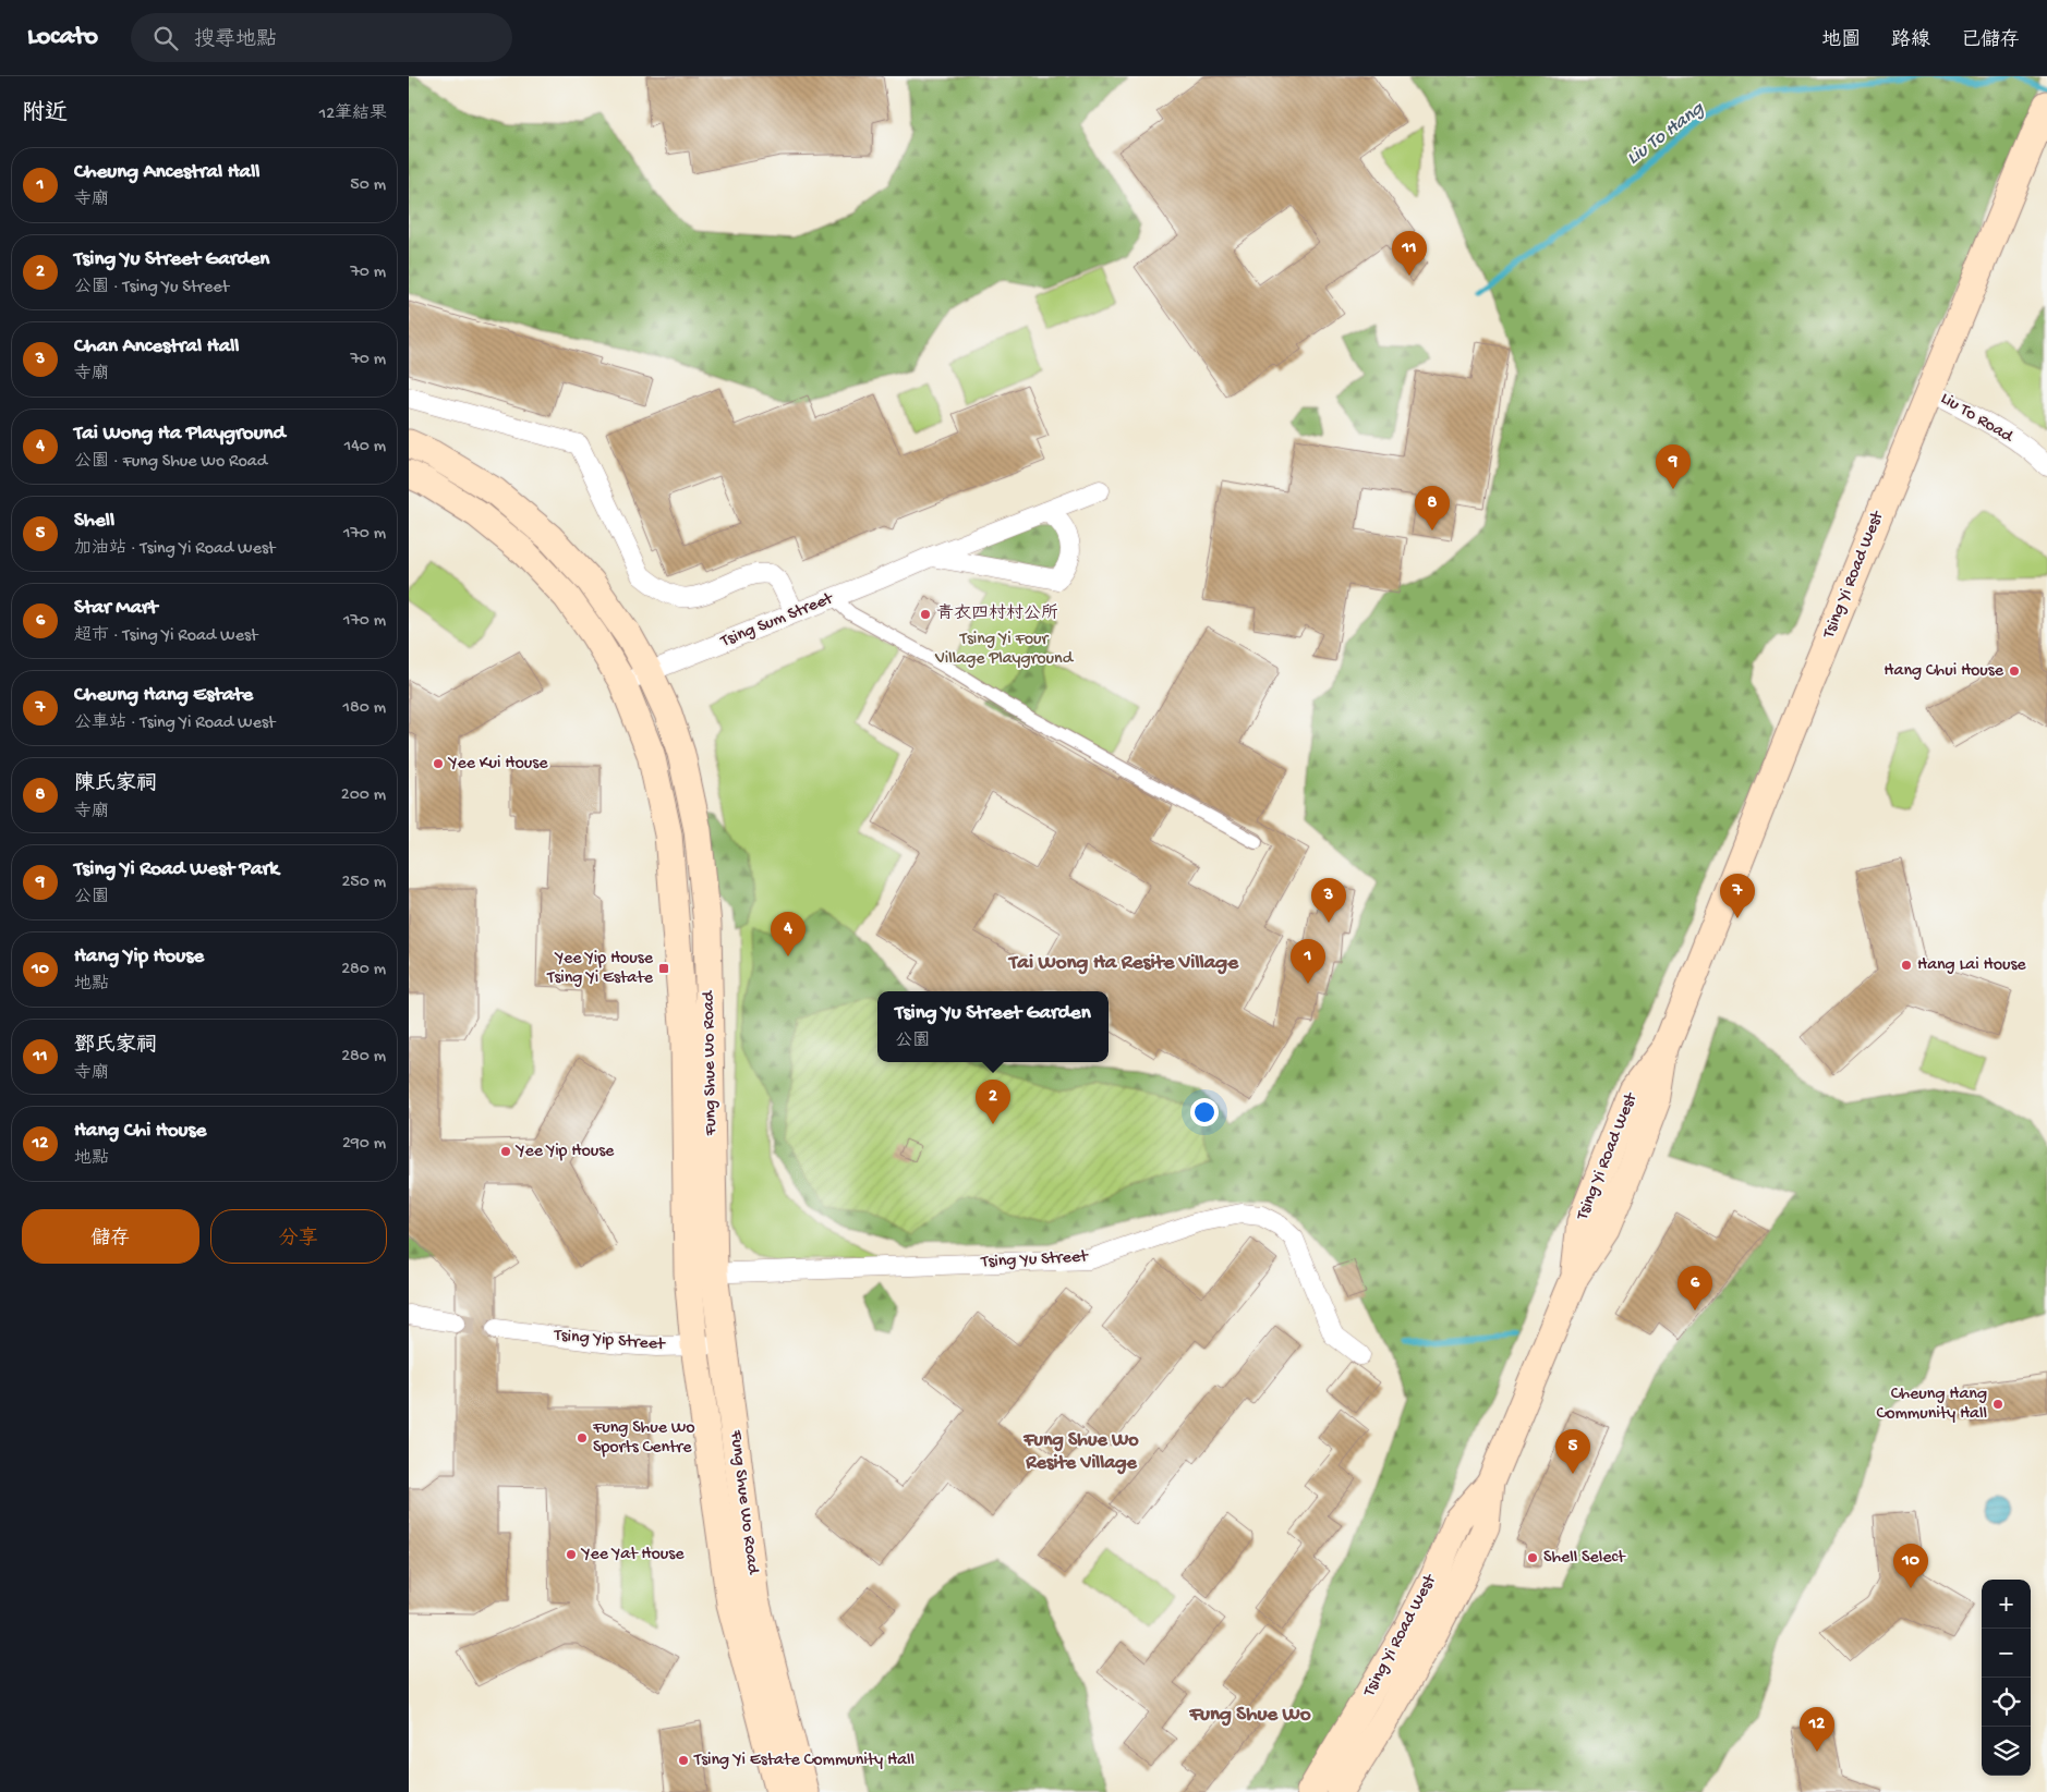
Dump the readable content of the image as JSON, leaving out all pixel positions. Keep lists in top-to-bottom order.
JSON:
{
  "streets": {
    "main road": ["Tsing Yi Road West", "Fung Shue Wo Road"],
    "street": [
      "Liu To Road",
      "Tsing Sum Street",
      "Tsing Yu Street",
      "Tsing Yip Street"
    ]
  },
  "crossings": [
    ["Liu To Road", "Tsing Yi Road West"],
    ["Tsing Sum Street", "Fung Shue Wo Road"],
    ["Fung Shue Wo Road", "Tsing Yu Street"],
    ["Fung Shue Wo Road", "Tsing Yip Street"]
  ],
  "districts": ["Tai Wong Ha Resite Village", "Fung Shue Wo Resite Village", "Fung Shue Wo"],
  "water": ["Liu To Hang"],
  "parks": ["Tsing Yi Four Village Playground"],
  "places": {
    "other": [
      "青衣四村村公所",
      "Hang Chui House",
      "Yee Kui House",
      "Hang Lai House",
      "Yee Yip House",
      "Cheung Hang Community Hall",
      "Fung Shue Wo Sports Centre",
      "Yee Yat House",
      "Shell Select",
      "Tsing Yi Estate Community Hall"
    ],
    "transit": ["Yee Yip House Tsing Yi Estate"]
  },
  "page": {
    "header": "Locato",
    "search": "搜尋地點",
    "nav": ["地圖", "路線", "已儲存"],
    "heading": ["附近", "12筆結果"],
    "list": [
      {
        "mark": "1",
        "name": "Cheung Ancestral Hall",
        "note": "寺廟",
        "value": "50 m"
      },
      {
        "mark": "2",
        "name": "Tsing Yu Street Garden",
        "note": "公園 · Tsing Yu Street",
        "value": "70 m"
      },
      {
        "mark": "3",
        "name": "Chan Ancestral Hall",
        "note": "寺廟",
        "value": "70 m"
      },
      {
        "mark": "4",
        "name": "Tai Wong Ha Playground",
        "note": "公園 · Fung Shue Wo Road",
        "value": "140 m"
      },
      {
        "mark": "5",
        "name": "Shell",
        "note": "加油站 · Tsing Yi Road West",
        "value": "170 m"
      },
      {
        "mark": "6",
        "name": "Star Mart",
        "note": "超市 · Tsing Yi Road West",
        "value": "170 m"
      },
      {
        "mark": "7",
        "name": "Cheung Hang Estate",
        "note": "公車站 · Tsing Yi Road West",
        "value": "180 m"
      },
      {
        "mark": "8",
        "name": "陳氏家祠",
        "note": "寺廟",
        "value": "200 m"
      },
      {
        "mark": "9",
        "name": "Tsing Yi Road West Park",
        "note": "公園",
        "value": "250 m"
      },
      {
        "mark": "10",
        "name": "Hang Yip House",
        "note": "地點",
        "value": "280 m"
      },
      {
        "mark": "11",
        "name": "鄧氏家祠",
        "note": "寺廟",
        "value": "280 m"
      },
      {
        "mark": "12",
        "name": "Hang Chi House",
        "note": "地點",
        "value": "290 m"
      }
    ],
    "pins": [
      "11",
      "9",
      "8",
      "7",
      "3",
      "4",
      "1",
      "2",
      "6",
      "5",
      "10",
      "12"
    ],
    "popup": ["Tsing Yu Street Garden", "公園"],
    "buttons": ["儲存", "分享"],
    "map_buttons": ["+", "−"]
  }
}
